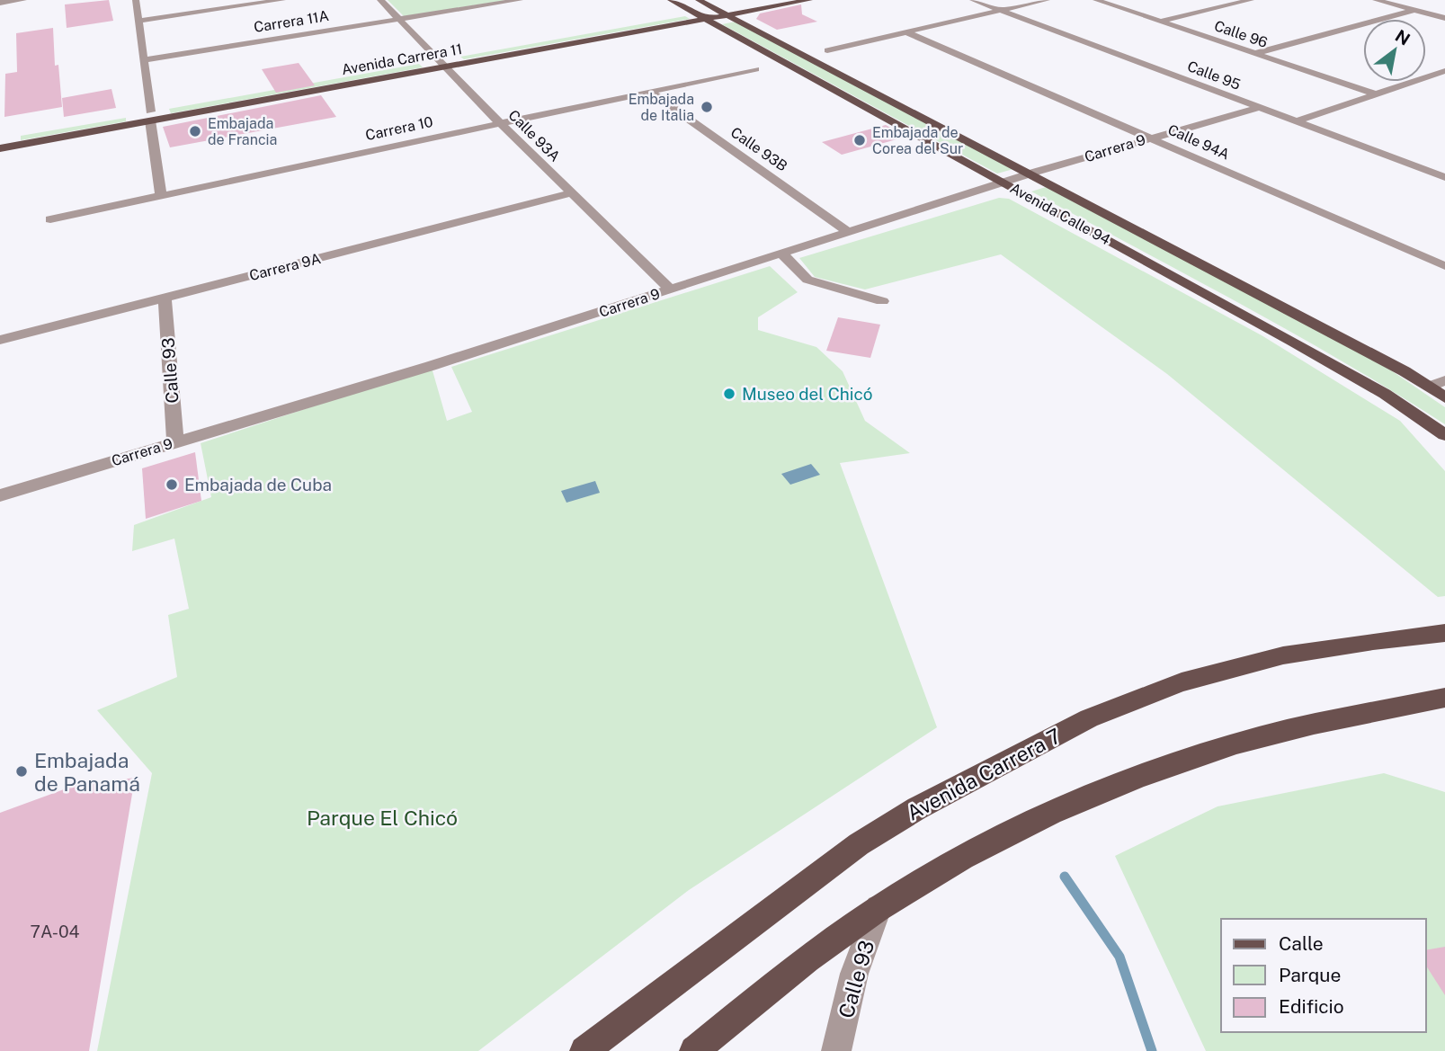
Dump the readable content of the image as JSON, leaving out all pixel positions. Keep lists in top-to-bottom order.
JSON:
{
  "streets": {
    "main road": ["Avenida Carrera 11", "Avenida Calle 94", "Avenida Carrera 7"],
    "street": [
      "Carrera 11A",
      "Calle 96",
      "Calle 95",
      "Carrera 10",
      "Calle 93A",
      "Calle 94A",
      "Carrera 9",
      "Calle 93B",
      "Carrera 9A",
      "Calle 93"
    ]
  },
  "crossings": [
    ["Carrera 11A", "Calle 93A"],
    ["Avenida Carrera 11", "Calle 93A"],
    ["Avenida Carrera 11", "Avenida Calle 94"],
    ["Calle 95", "Carrera 9"],
    ["Carrera 10", "Calle 93A"],
    ["Carrera 10", "Calle 93B"],
    ["Calle 93A", "Carrera 9"],
    ["Calle 93A", "Carrera 9A"],
    ["Calle 94A", "Carrera 9"],
    ["Carrera 9", "Calle 93B"],
    ["Carrera 9", "Avenida Calle 94"],
    ["Carrera 9", "Calle 93"],
    ["Carrera 9A", "Calle 93"]
  ],
  "parks": ["Parque El Chicó"],
  "places": [
    "Embajada de Italia",
    "Embajada de Francia",
    "Embajada de Corea del Sur",
    "Museo del Chicó",
    "Embajada de Cuba",
    "Embajada de Panamá"
  ],
  "house_numbers": ["7A-04"],
  "legend": ["Calle", "Parque", "Edificio"],
  "north": "top right"
}
